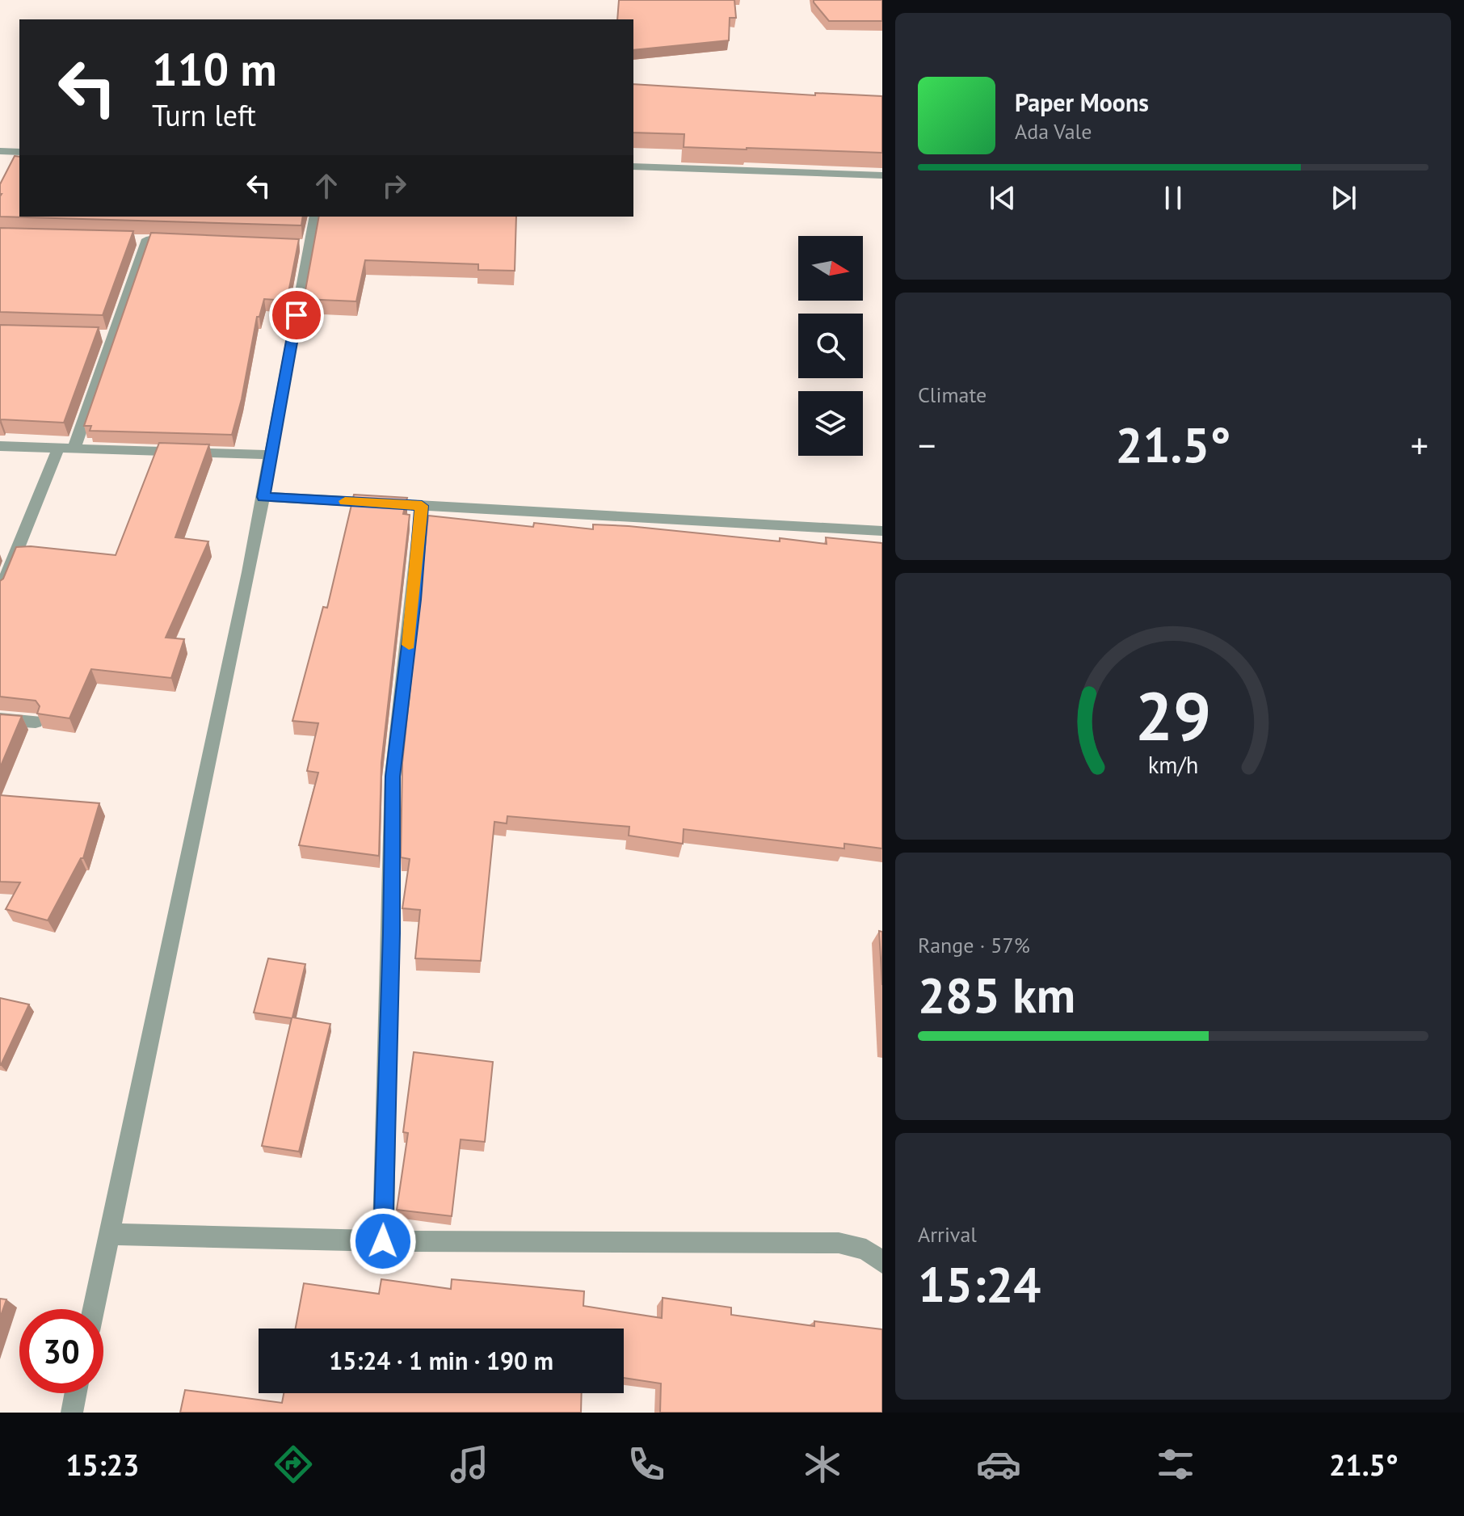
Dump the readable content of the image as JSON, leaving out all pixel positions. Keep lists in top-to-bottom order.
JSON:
{
  "north": "right",
  "page": {
    "turn": ["110 m", "Turn left"],
    "song": ["Paper Moons", "Ada Vale"],
    "tile": [
      "Climate",
      ["Range · 57%", "285 km"],
      ["Arrival", "15:24"]
    ],
    "heat": ["−", "21.5°", "+"],
    "limit": "30",
    "trip": "15:24 · 1 min · 190 m",
    "tabs": ["15:23", "21.5°"],
    "gauge": ["29", "km/h"]
  }
}
